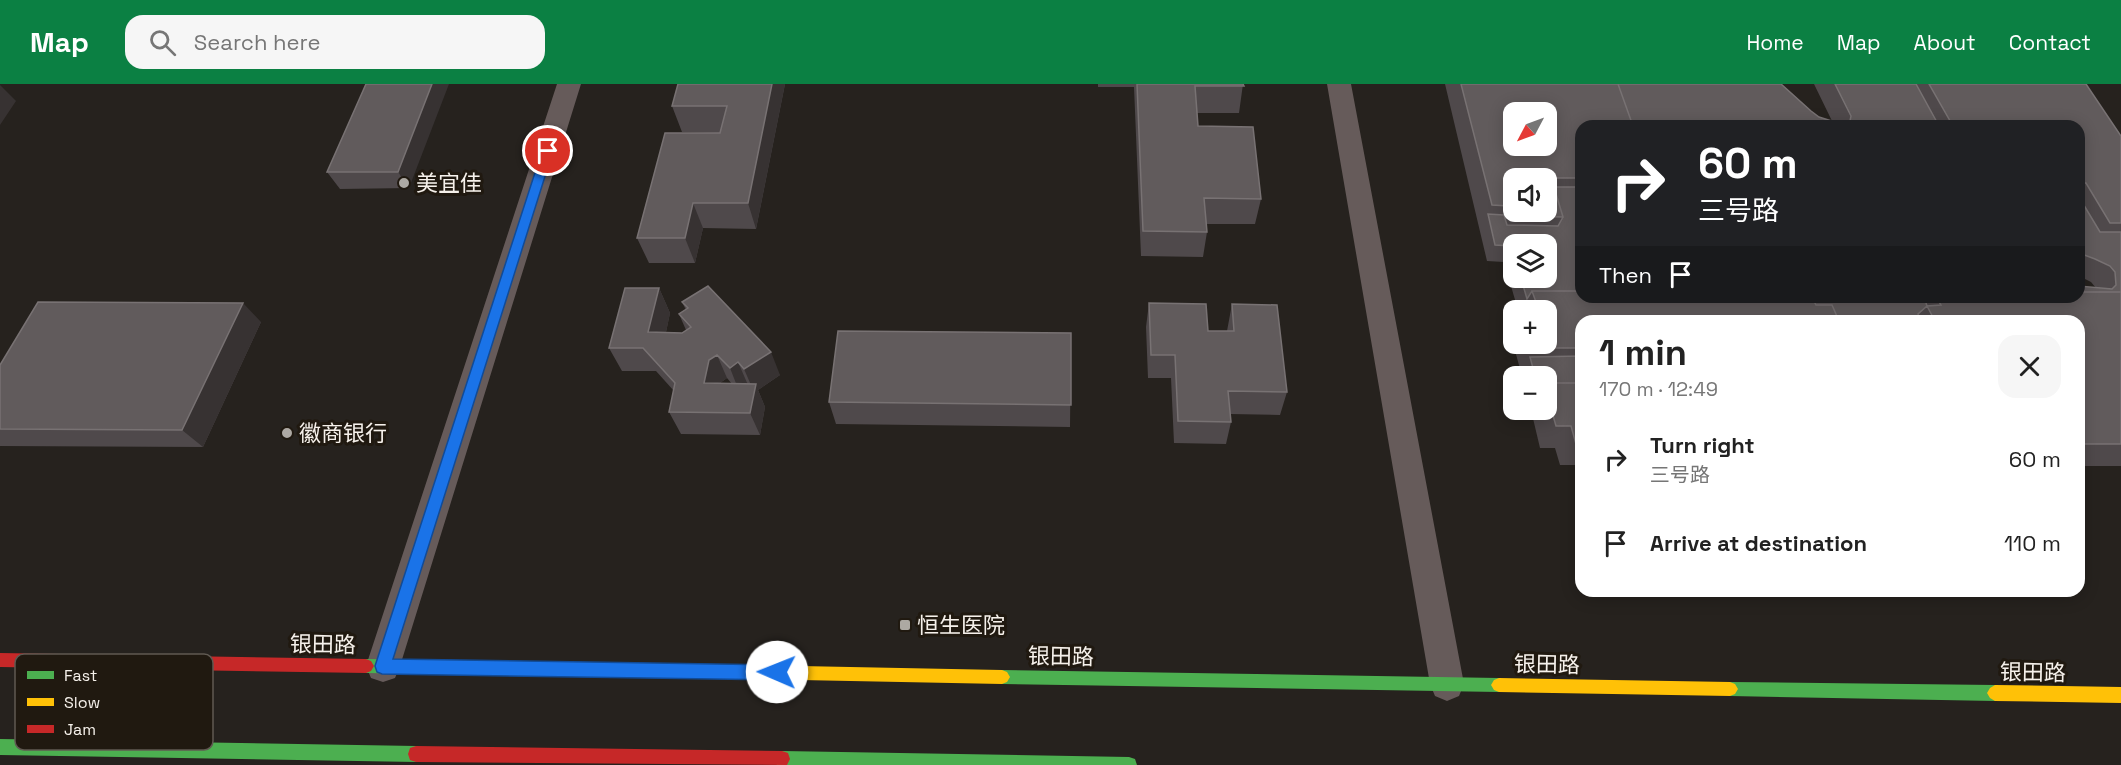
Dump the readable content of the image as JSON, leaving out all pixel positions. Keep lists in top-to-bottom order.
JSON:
{
  "streets": {
    "street": ["银田路"]
  },
  "places": {
    "other": ["美宜佳", "徽商银行"],
    "transit": ["恒生医院"]
  },
  "legend": ["Fast", "Slow", "Jam"],
  "north": "bottom left",
  "page": {
    "header": "Map",
    "search": "Search here",
    "nav": [
      "Home",
      "Map",
      "About",
      "Contact"
    ],
    "map_buttons": ["+", "−"],
    "turn": ["60 m", "三号路"],
    "then": "Then",
    "heading": ["1 min", "170 m · 12:49"],
    "list": [
      {
        "name": "Turn right",
        "note": "三号路",
        "value": "60 m"
      },
      {
        "name": "Arrive at destination",
        "value": "110 m"
      }
    ]
  }
}
